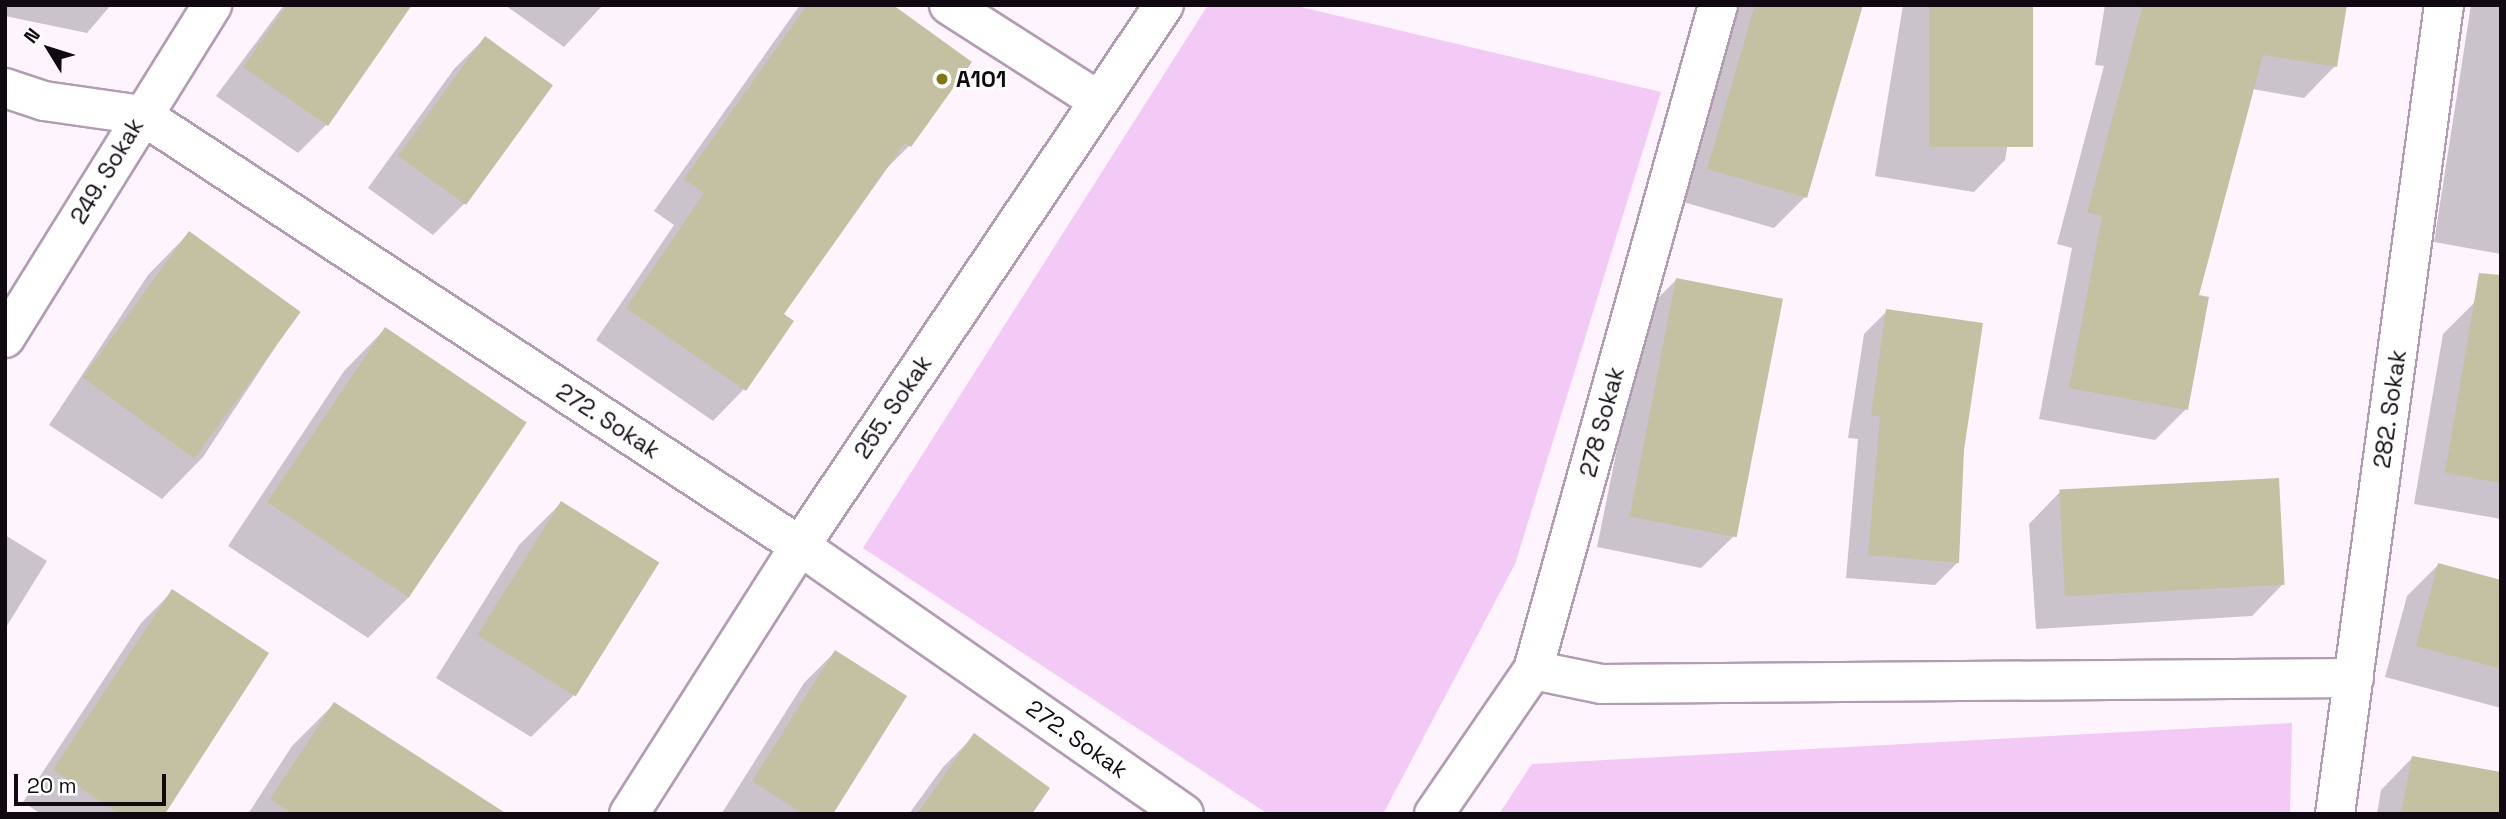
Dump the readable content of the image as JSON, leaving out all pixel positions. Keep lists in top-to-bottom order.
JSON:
{
  "streets": {
    "street": [
      "249. Sokak",
      "255. Sokak",
      "282. Sokak",
      "272. Sokak",
      "278 Sokak"
    ]
  },
  "crossings": [
    ["249. Sokak", "272. Sokak"],
    ["255. Sokak", "272. Sokak"]
  ],
  "places": ["A101"],
  "scale_bar": "20 m",
  "north": "top left"
}
